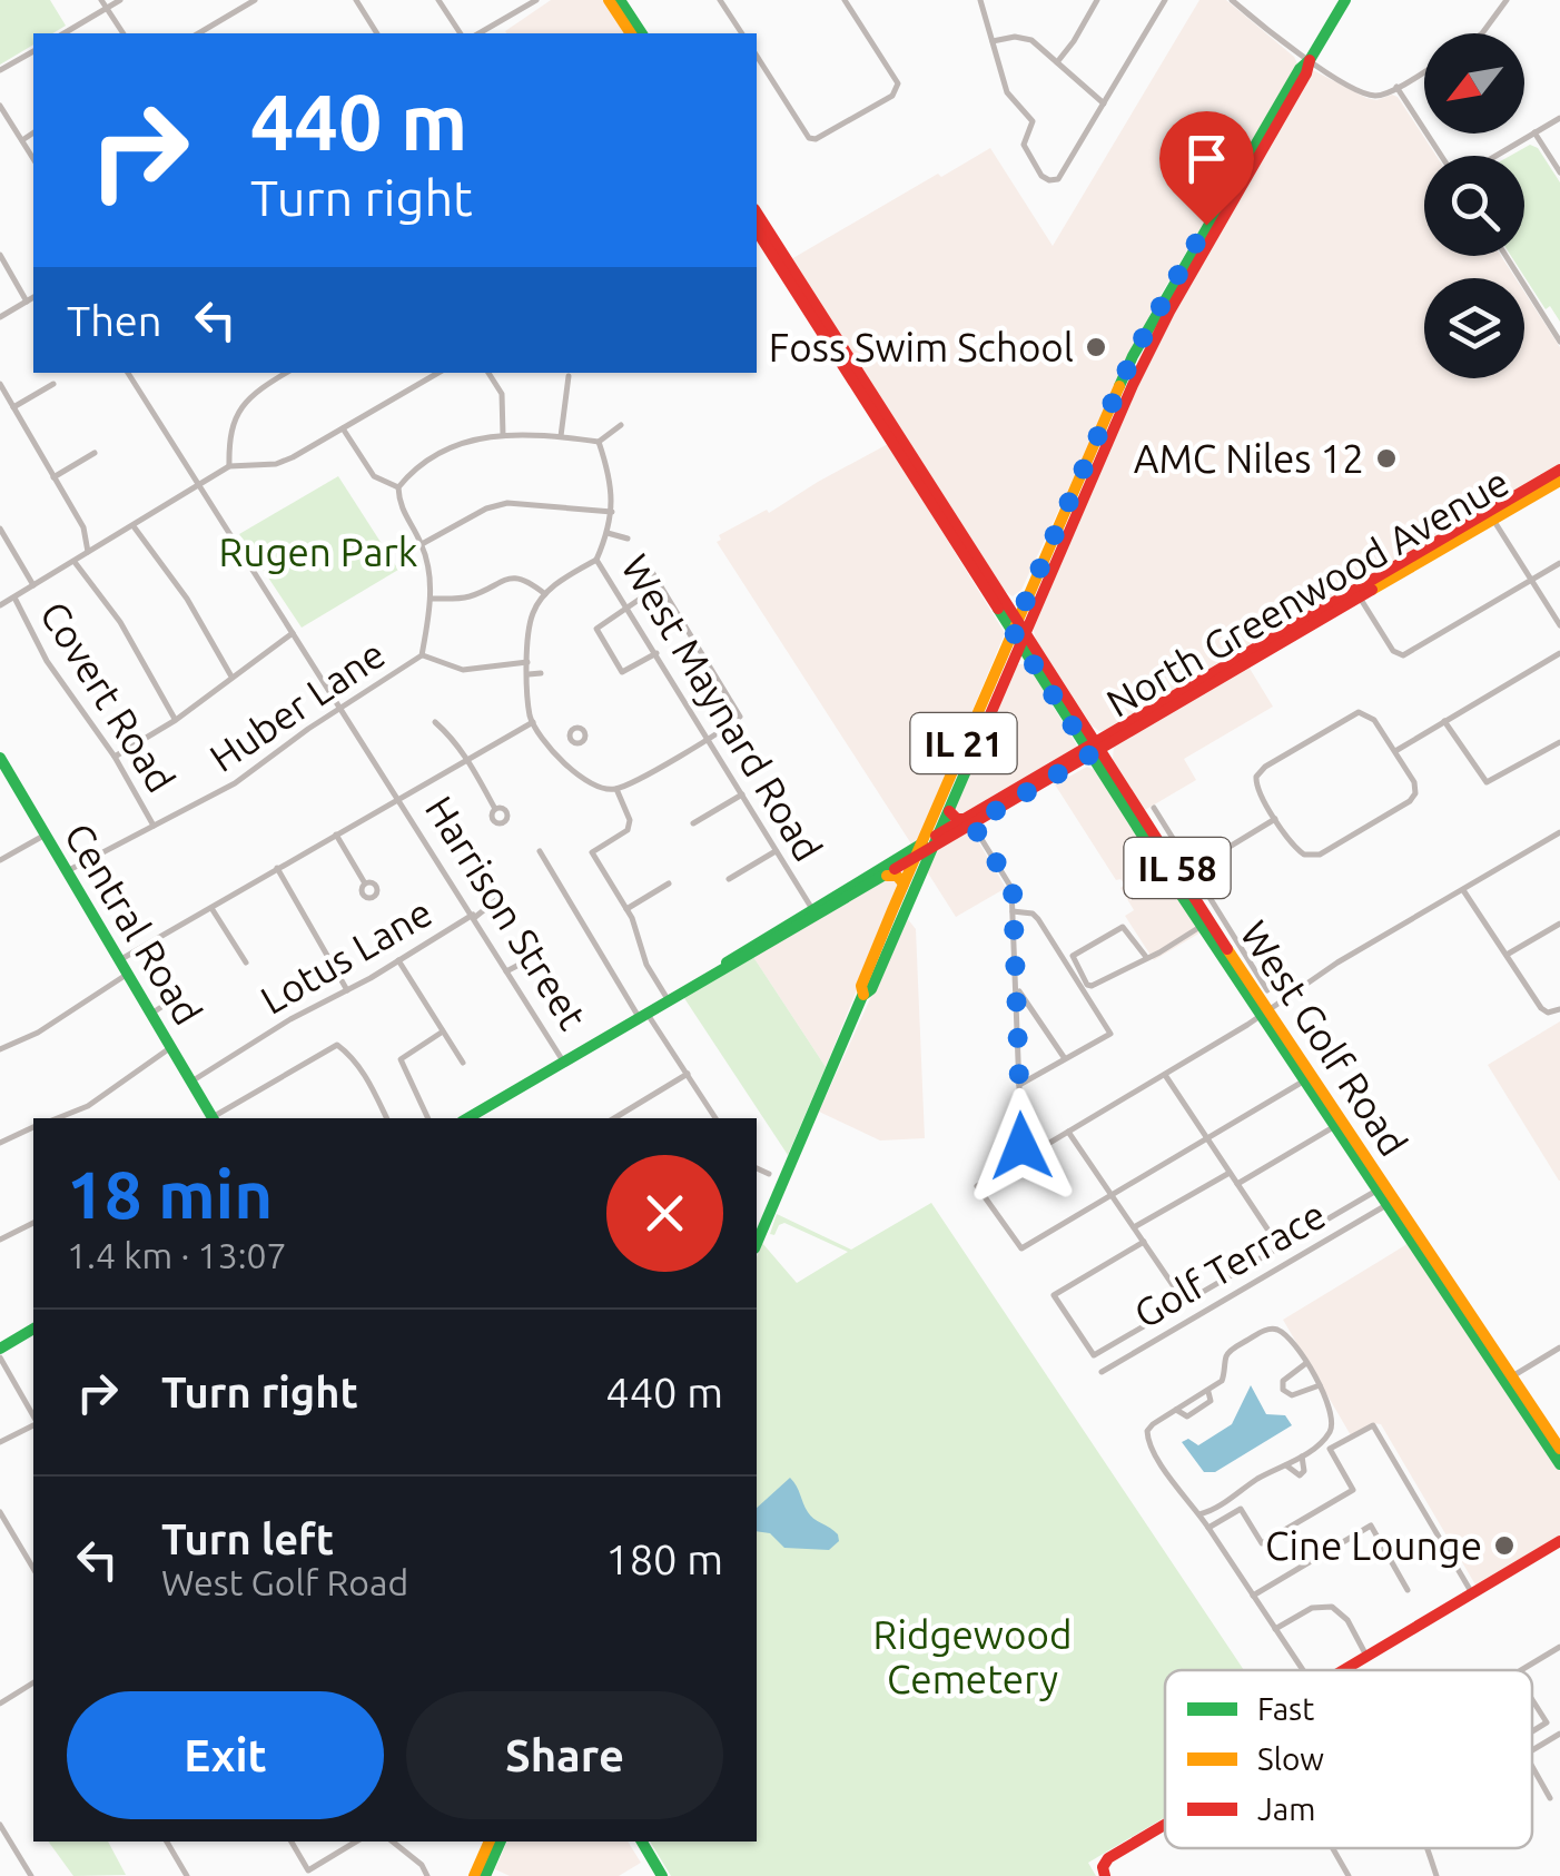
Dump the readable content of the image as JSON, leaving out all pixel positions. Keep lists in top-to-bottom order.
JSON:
{
  "streets": {
    "main road": [
      "North Greenwood Avenue",
      "IL 21",
      "IL 58",
      "Central Road",
      "West Golf Road"
    ],
    "street": [
      "Covert Road",
      "Huber Lane",
      "West Maynard Road",
      "Harrison Street",
      "Lotus Lane",
      "Golf Terrace"
    ]
  },
  "crossings": [
    ["North Greenwood Avenue", "West Maynard Road"],
    ["North Greenwood Avenue", "IL 21"],
    ["North Greenwood Avenue", "West Golf Road"],
    ["Covert Road", "Huber Lane"],
    ["Huber Lane", "Harrison Street"],
    ["Huber Lane", "Central Road"],
    ["IL 21", "West Golf Road"],
    ["Harrison Street", "Lotus Lane"],
    ["Central Road", "Lotus Lane"],
    ["West Golf Road", "Golf Terrace"]
  ],
  "parks": ["Rugen Park", "Ridgewood Cemetery"],
  "places": ["Foss Swim School", "AMC Niles 12", "Cine Lounge"],
  "legend": ["Fast", "Slow", "Jam"],
  "north": "bottom left",
  "page": {
    "turn": ["440 m", "Turn right"],
    "then": "Then",
    "heading": ["18 min", "1.4 km · 13:07"],
    "list": [
      {
        "name": "Turn right",
        "value": "440 m"
      },
      {
        "name": "Turn left",
        "note": "West Golf Road",
        "value": "180 m"
      }
    ],
    "buttons": ["Exit", "Share"]
  }
}
